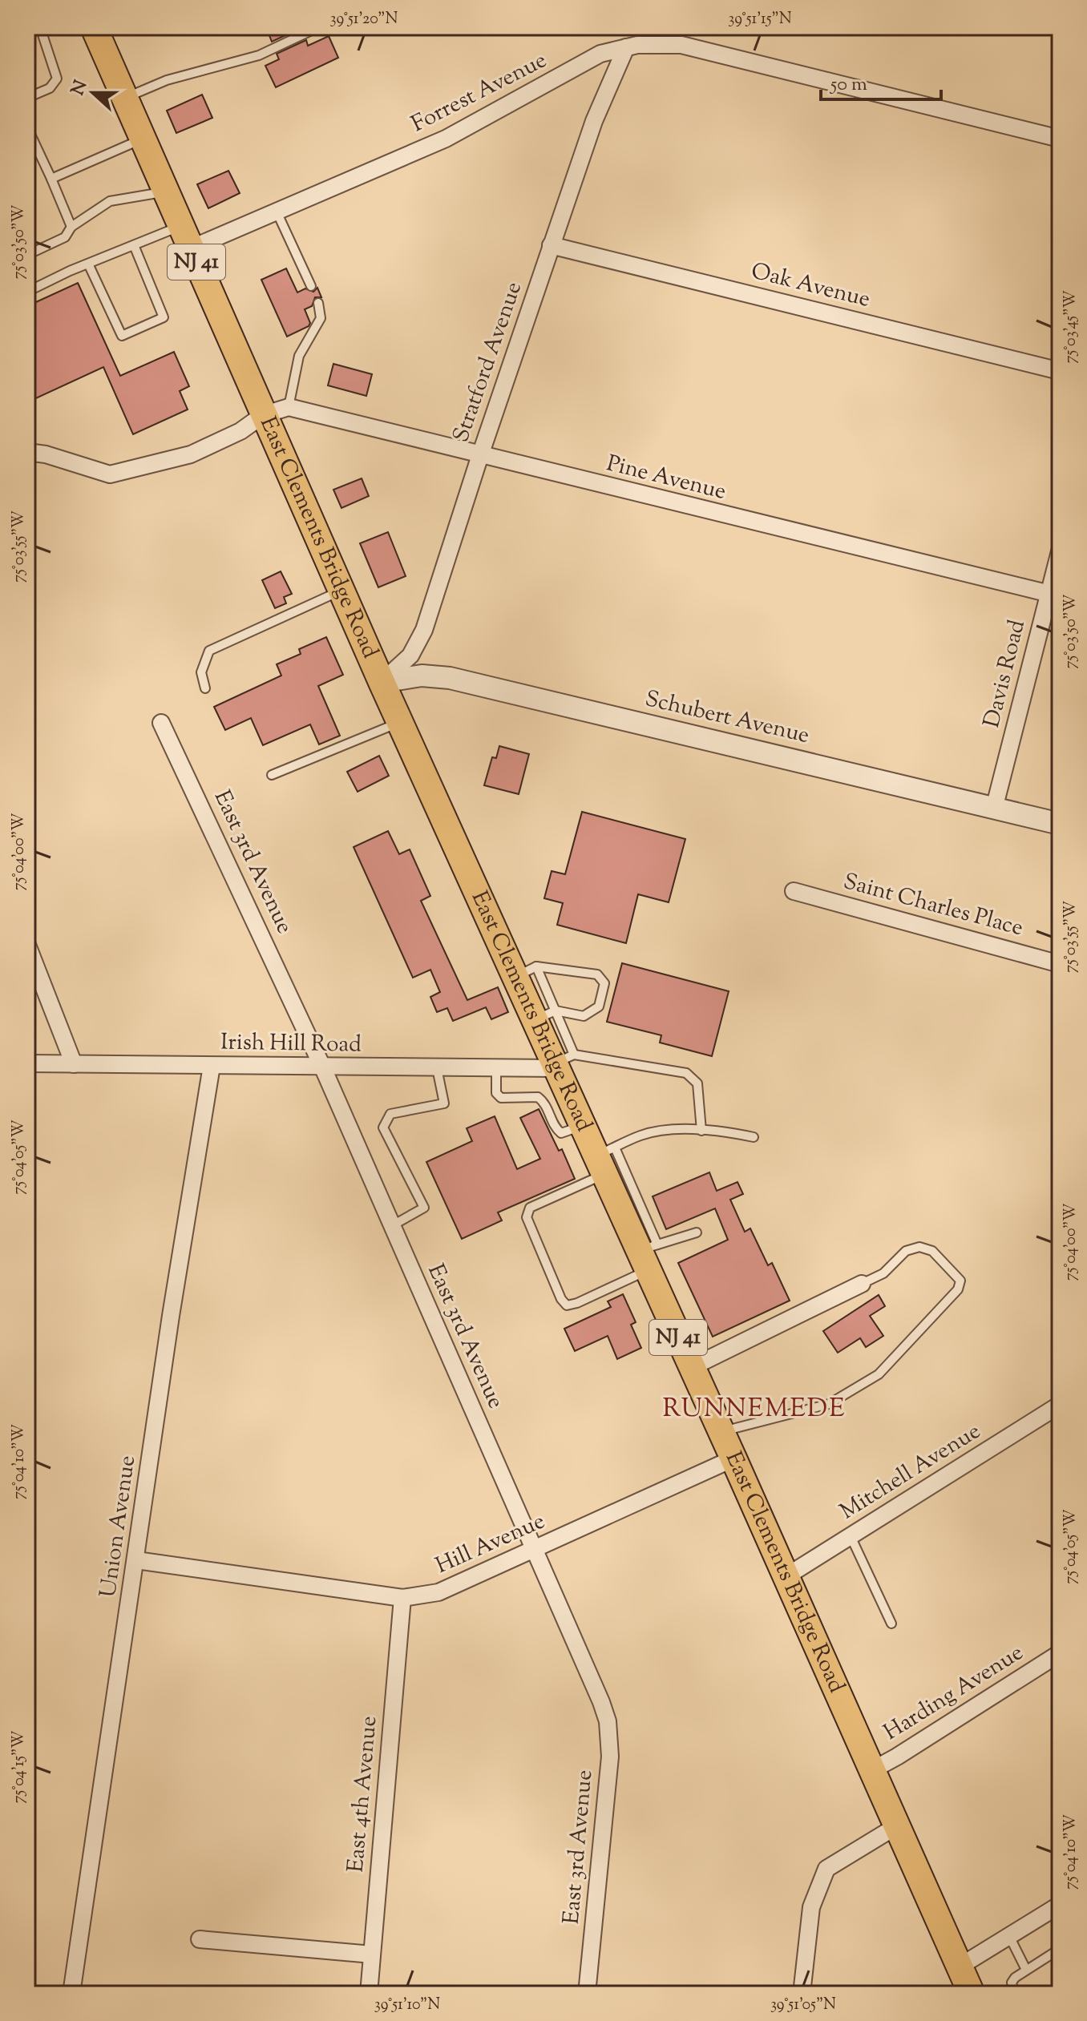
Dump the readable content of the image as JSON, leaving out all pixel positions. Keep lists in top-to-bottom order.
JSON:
{
  "streets": {
    "main road": ["NJ 41", "East Clements Bridge Road"],
    "street": [
      "Forrest Avenue",
      "Oak Avenue",
      "Stratford Avenue",
      "Pine Avenue",
      "Davis Road",
      "Schubert Avenue",
      "East 3rd Avenue",
      "Saint Charles Place",
      "Irish Hill Road",
      "Mitchell Avenue",
      "Union Avenue",
      "Hill Avenue",
      "Harding Avenue",
      "East 4th Avenue"
    ]
  },
  "crossings": [
    ["Forrest Avenue", "Stratford Avenue"],
    ["Forrest Avenue", "East Clements Bridge Road"],
    ["Oak Avenue", "Stratford Avenue"],
    ["Stratford Avenue", "Pine Avenue"],
    ["Stratford Avenue", "East Clements Bridge Road"],
    ["Stratford Avenue", "Schubert Avenue"],
    ["Pine Avenue", "Davis Road"],
    ["East Clements Bridge Road", "Schubert Avenue"],
    ["East Clements Bridge Road", "Irish Hill Road"],
    ["East Clements Bridge Road", "Mitchell Avenue"],
    ["East Clements Bridge Road", "Hill Avenue"],
    ["East Clements Bridge Road", "Harding Avenue"],
    ["Davis Road", "Schubert Avenue"],
    ["East 3rd Avenue", "Irish Hill Road"],
    ["East 3rd Avenue", "Hill Avenue"],
    ["Irish Hill Road", "Union Avenue"],
    ["Union Avenue", "Hill Avenue"],
    ["Hill Avenue", "East 4th Avenue"]
  ],
  "districts": ["RUNNEMEDE"],
  "scale_bar": "50 m",
  "north": "left",
  "coordinates": [
    "39°51'20\"N",
    "39°51'15\"N",
    "75°03'50\"W",
    "75°03'45\"W",
    "75°03'55\"W",
    "75°04'00\"W",
    "75°04'05\"W",
    "75°04'10\"W",
    "75°04'15\"W",
    "39°51'10\"N",
    "39°51'05\"N"
  ]
}
